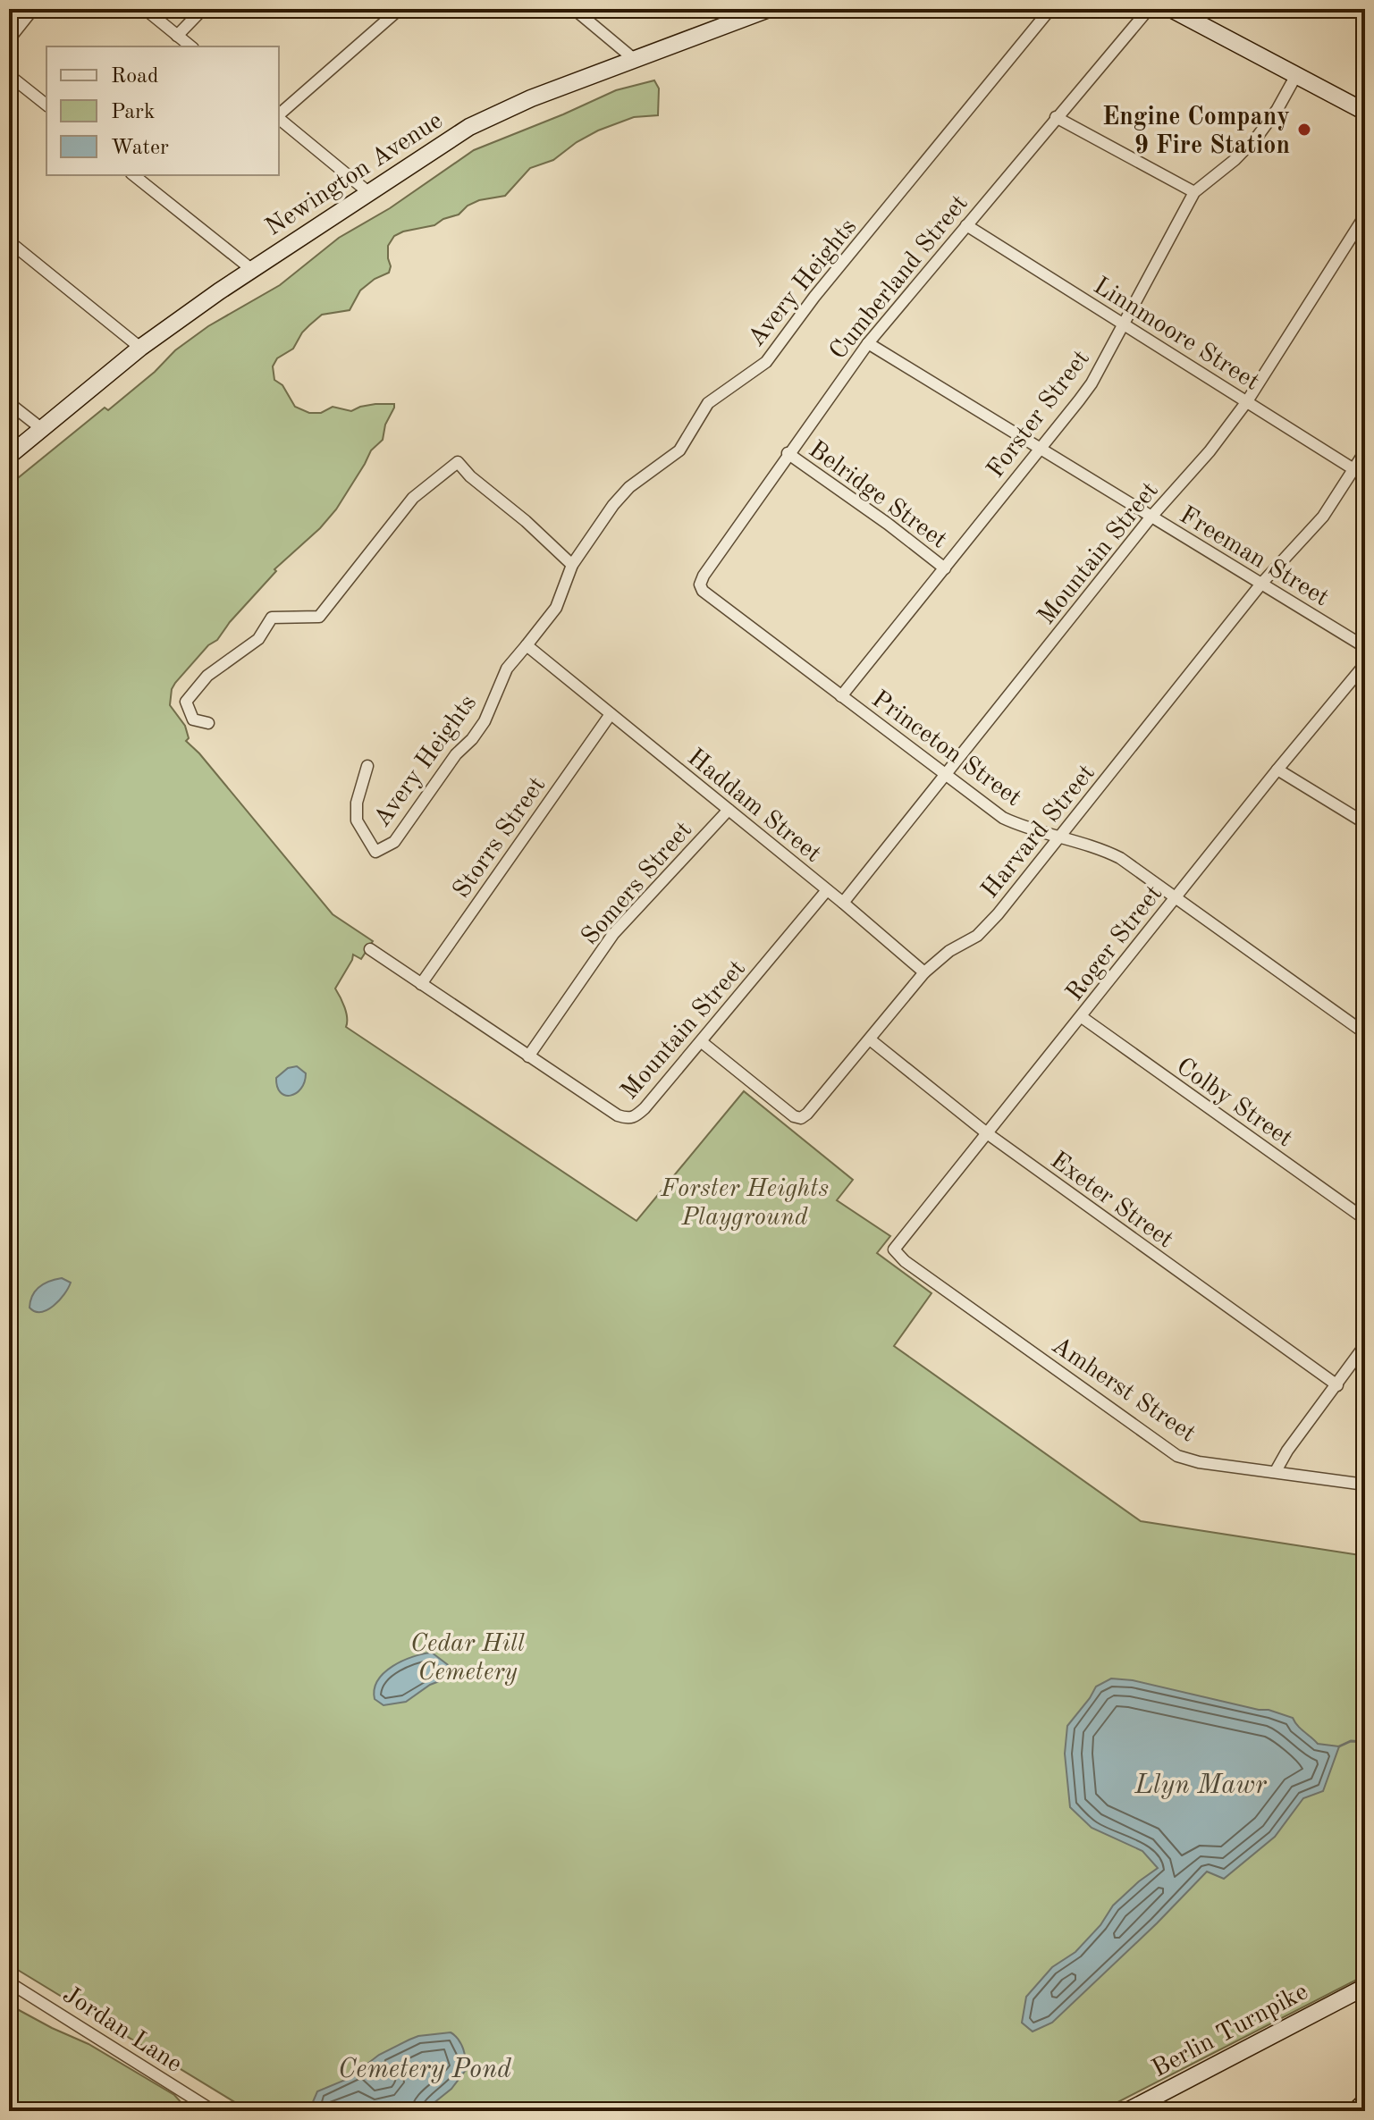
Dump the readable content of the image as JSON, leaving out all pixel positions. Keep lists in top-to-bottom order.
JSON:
{
  "streets": {
    "main road": ["Newington Avenue", "Berlin Turnpike"],
    "street": [
      "Cumberland Street",
      "Avery Heights",
      "Linnmoore Street",
      "Forster Street",
      "Belridge Street",
      "Mountain Street",
      "Freeman Street",
      "Princeton Street",
      "Haddam Street",
      "Harvard Street",
      "Storrs Street",
      "Somers Street",
      "Roger Street",
      "Colby Street",
      "Exeter Street",
      "Amherst Street",
      "Jordan Lane"
    ]
  },
  "crossings": [
    ["Cumberland Street", "Linnmoore Street"],
    ["Cumberland Street", "Belridge Street"],
    ["Cumberland Street", "Freeman Street"],
    ["Cumberland Street", "Princeton Street"],
    ["Avery Heights", "Haddam Street"],
    ["Linnmoore Street", "Forster Street"],
    ["Linnmoore Street", "Mountain Street"],
    ["Linnmoore Street", "Harvard Street"],
    ["Forster Street", "Belridge Street"],
    ["Forster Street", "Freeman Street"],
    ["Forster Street", "Princeton Street"],
    ["Mountain Street", "Freeman Street"],
    ["Mountain Street", "Princeton Street"],
    ["Mountain Street", "Haddam Street"],
    ["Mountain Street", "Harvard Street"],
    ["Mountain Street", "Storrs Street"],
    ["Mountain Street", "Somers Street"],
    ["Freeman Street", "Harvard Street"],
    ["Princeton Street", "Harvard Street"],
    ["Princeton Street", "Roger Street"],
    ["Haddam Street", "Harvard Street"],
    ["Haddam Street", "Storrs Street"],
    ["Haddam Street", "Somers Street"],
    ["Harvard Street", "Exeter Street"],
    ["Roger Street", "Colby Street"],
    ["Roger Street", "Exeter Street"],
    ["Roger Street", "Amherst Street"]
  ],
  "water": ["Llyn Mawr", "Cemetery Pond"],
  "parks": ["Forster Heights Playground", "Cedar Hill Cemetery"],
  "places": ["Engine Company 9 Fire Station"],
  "legend": ["Road", "Park", "Water"]
}
